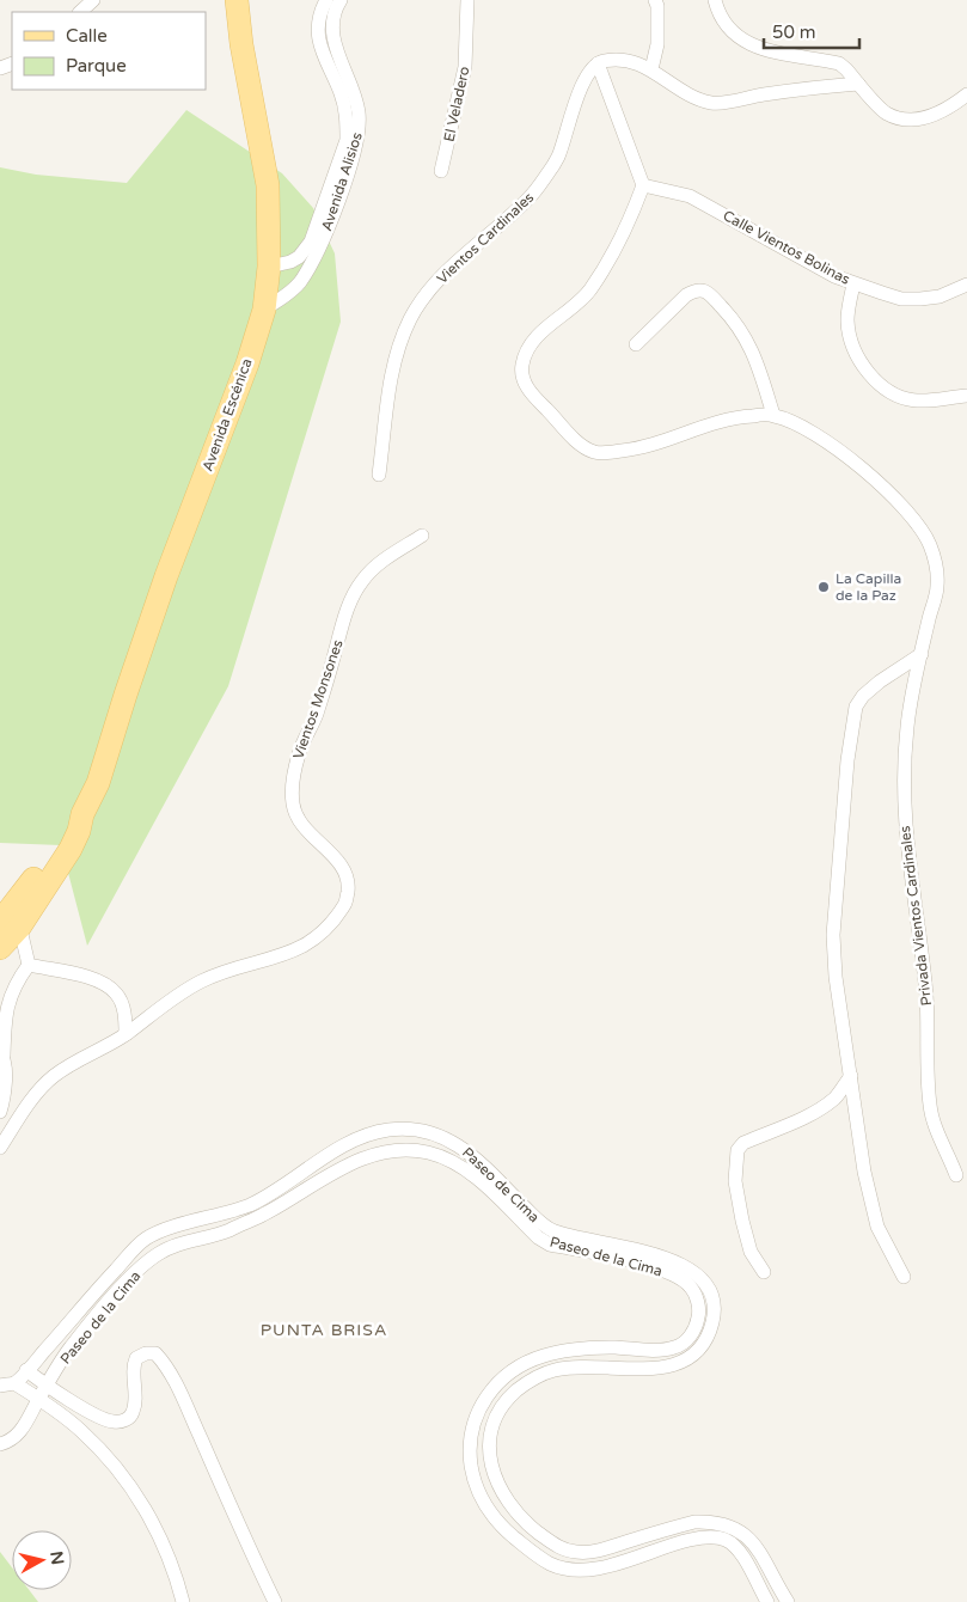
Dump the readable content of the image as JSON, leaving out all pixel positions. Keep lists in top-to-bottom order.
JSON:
{
  "streets": {
    "main road": ["Avenida Escénica"],
    "street": [
      "El Veladero",
      "Avenida Alisios",
      "Vientos Cardinales",
      "Calle Vientos Bolinas",
      "Vientos Monsones",
      "Privada Vientos Cardinales",
      "Paseo de Cima",
      "Paseo de la Cima"
    ]
  },
  "crossings": [
    ["Avenida Alisios", "Avenida Escénica"]
  ],
  "districts": ["PUNTA BRISA"],
  "places": ["La Capilla de la Paz"],
  "legend": ["Calle", "Parque"],
  "scale_bar": "50 m",
  "north": "right"
}
